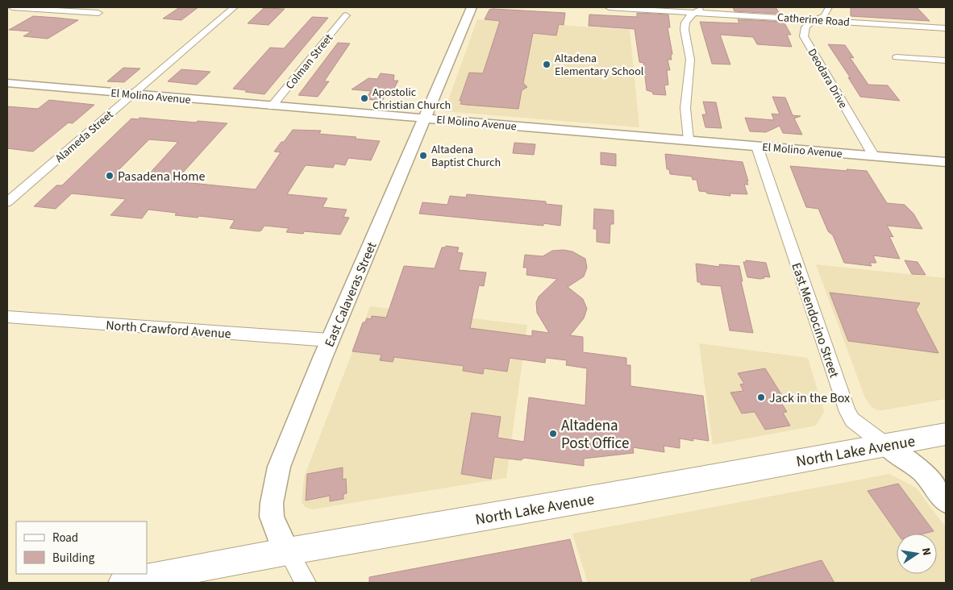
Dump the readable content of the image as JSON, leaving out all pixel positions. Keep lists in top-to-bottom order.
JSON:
{
  "streets": {
    "main road": ["North Lake Avenue"],
    "street": [
      "Catherine Road",
      "Colman Street",
      "Deodara Drive",
      "El Molino Avenue",
      "Alameda Street",
      "East Calaveras Street",
      "East Mendocino Street",
      "North Crawford Avenue"
    ]
  },
  "crossings": [
    ["Catherine Road", "Deodara Drive"],
    ["Colman Street", "El Molino Avenue"],
    ["Deodara Drive", "El Molino Avenue"],
    ["El Molino Avenue", "Alameda Street"],
    ["El Molino Avenue", "East Calaveras Street"],
    ["El Molino Avenue", "East Mendocino Street"],
    ["East Calaveras Street", "North Crawford Avenue"],
    ["East Calaveras Street", "North Lake Avenue"],
    ["East Mendocino Street", "North Lake Avenue"]
  ],
  "places": [
    "Altadena Elementary School",
    "Apostolic Christian Church",
    "Altadena Baptist Church",
    "Pasadena Home",
    "Jack in the Box",
    "Altadena Post Office"
  ],
  "legend": ["Road", "Building"],
  "north": "right"
}
